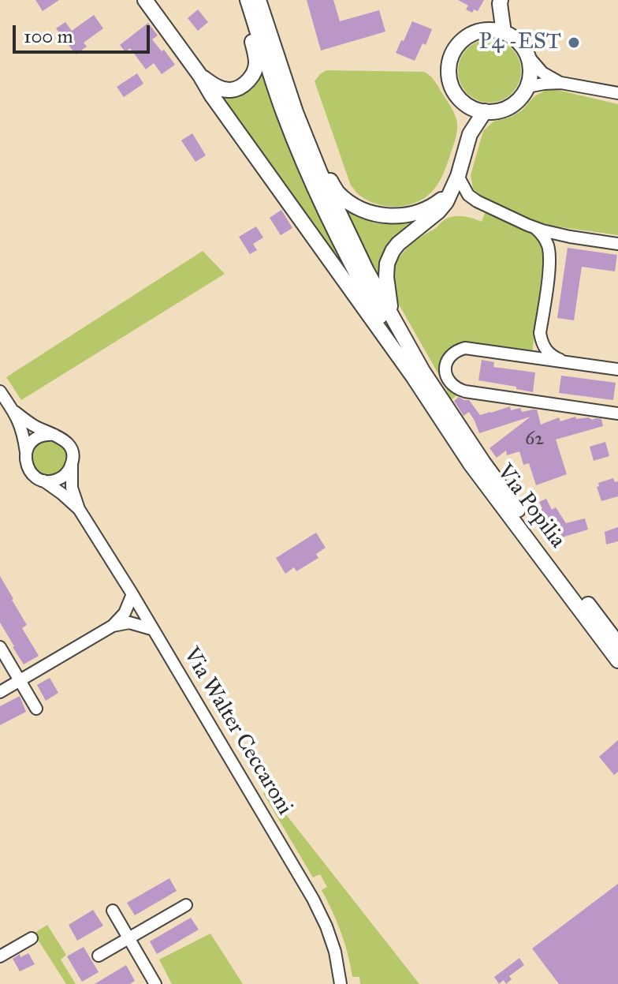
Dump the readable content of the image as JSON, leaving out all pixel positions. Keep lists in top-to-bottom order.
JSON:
{
  "streets": {
    "main road": ["Via Popilia"],
    "street": ["Via Walter Ceccaroni"]
  },
  "places": ["P4 -EST"],
  "house_numbers": ["62"],
  "scale_bar": "100 m"
}
